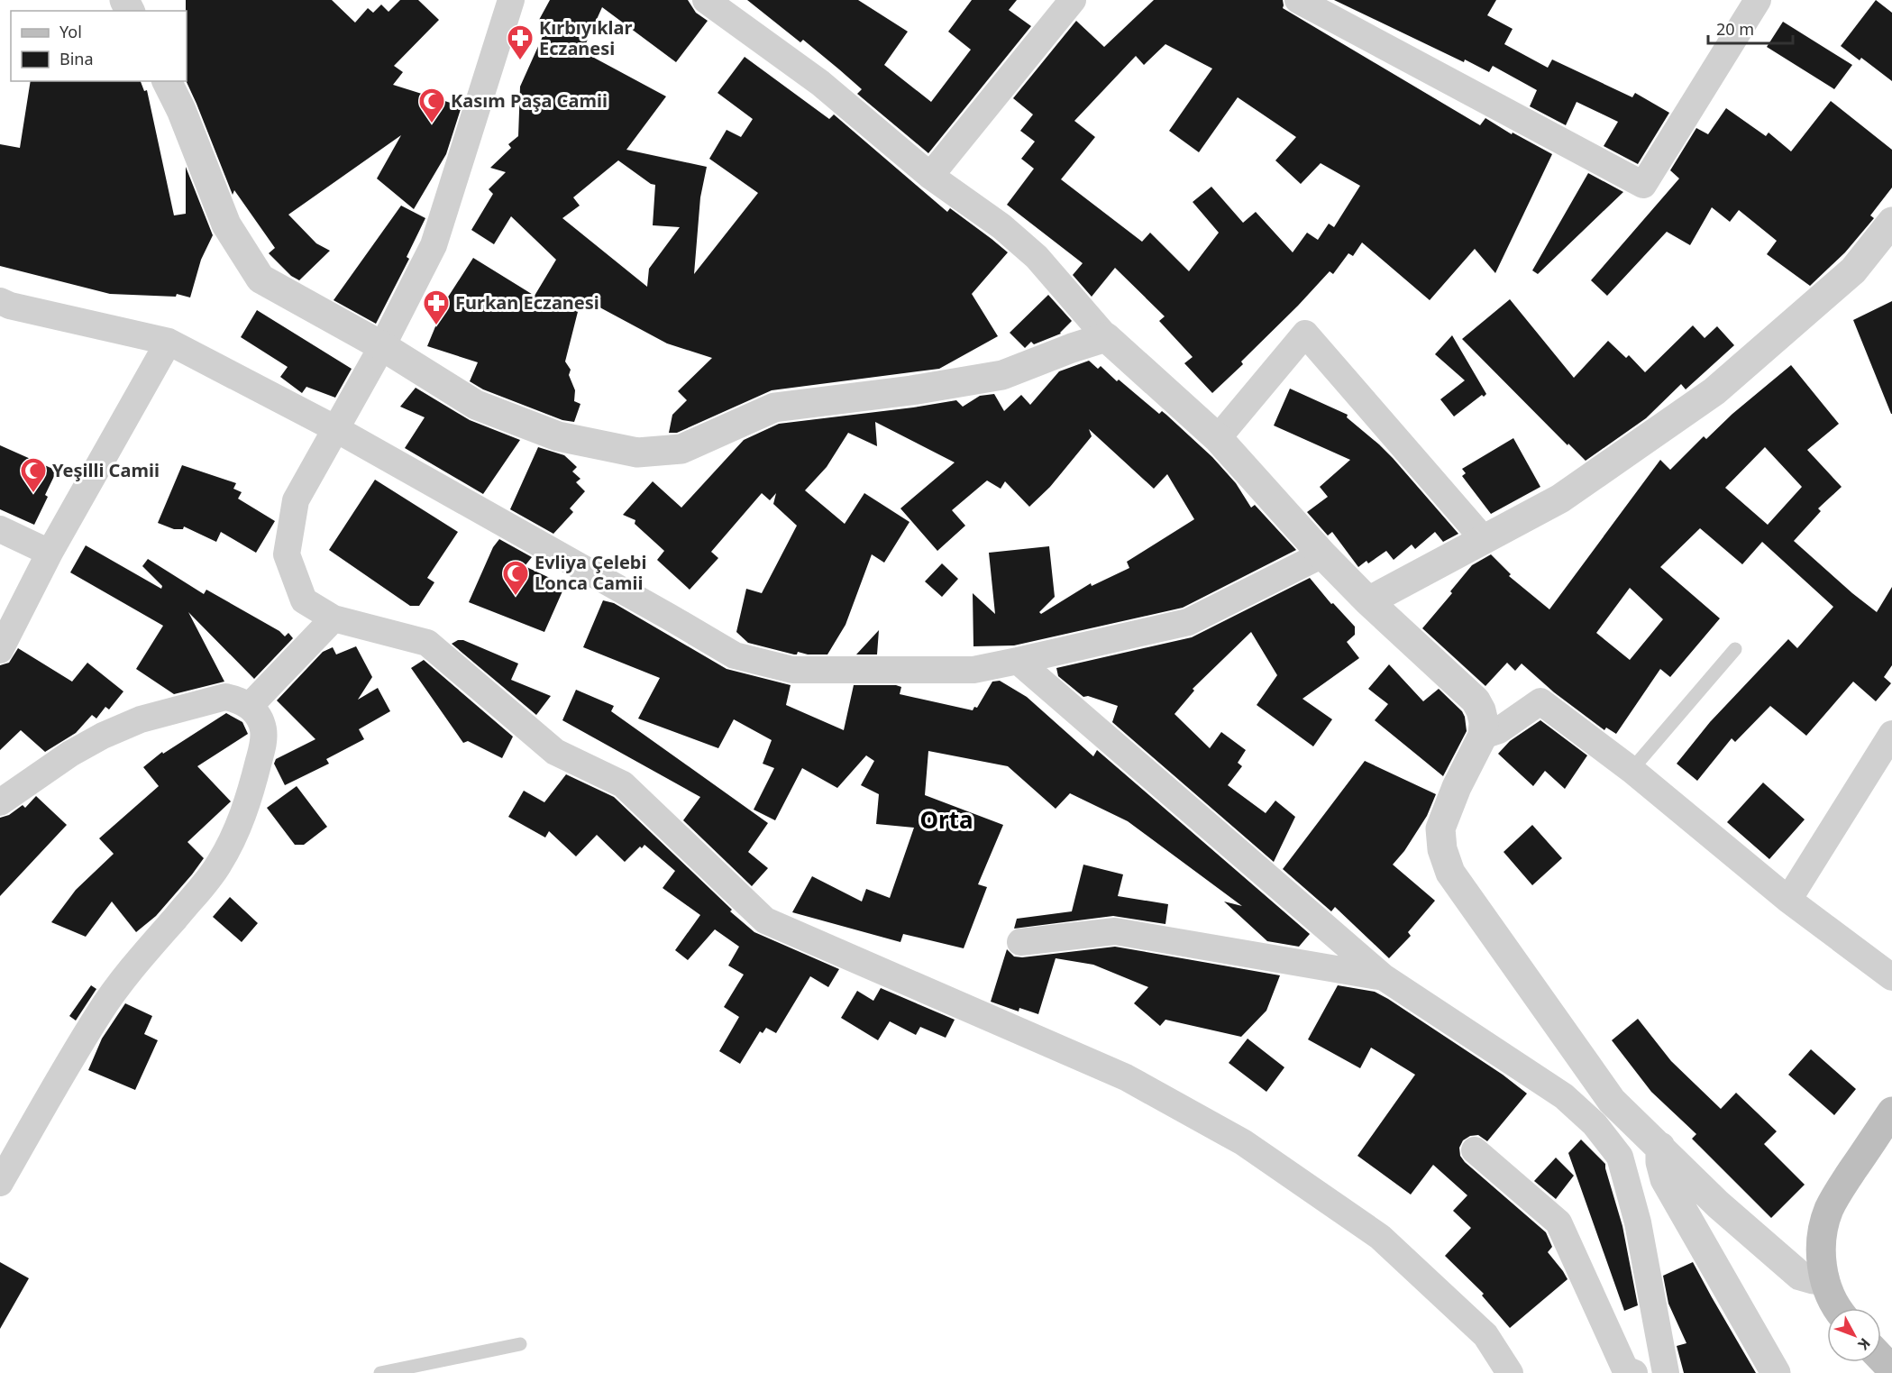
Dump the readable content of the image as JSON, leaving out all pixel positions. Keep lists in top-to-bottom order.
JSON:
{
  "districts": ["Orta"],
  "places": {
    "pharmacy": ["Kırbıyıklar Eczanesi", "Furkan Eczanesi"],
    "mosque": ["Kasım Paşa Camii", "Yeşilli Camii", "Evliya Çelebi Lonca Camii"]
  },
  "legend": ["Yol", "Bina"],
  "scale_bar": "20 m",
  "north": "bottom right"
}
